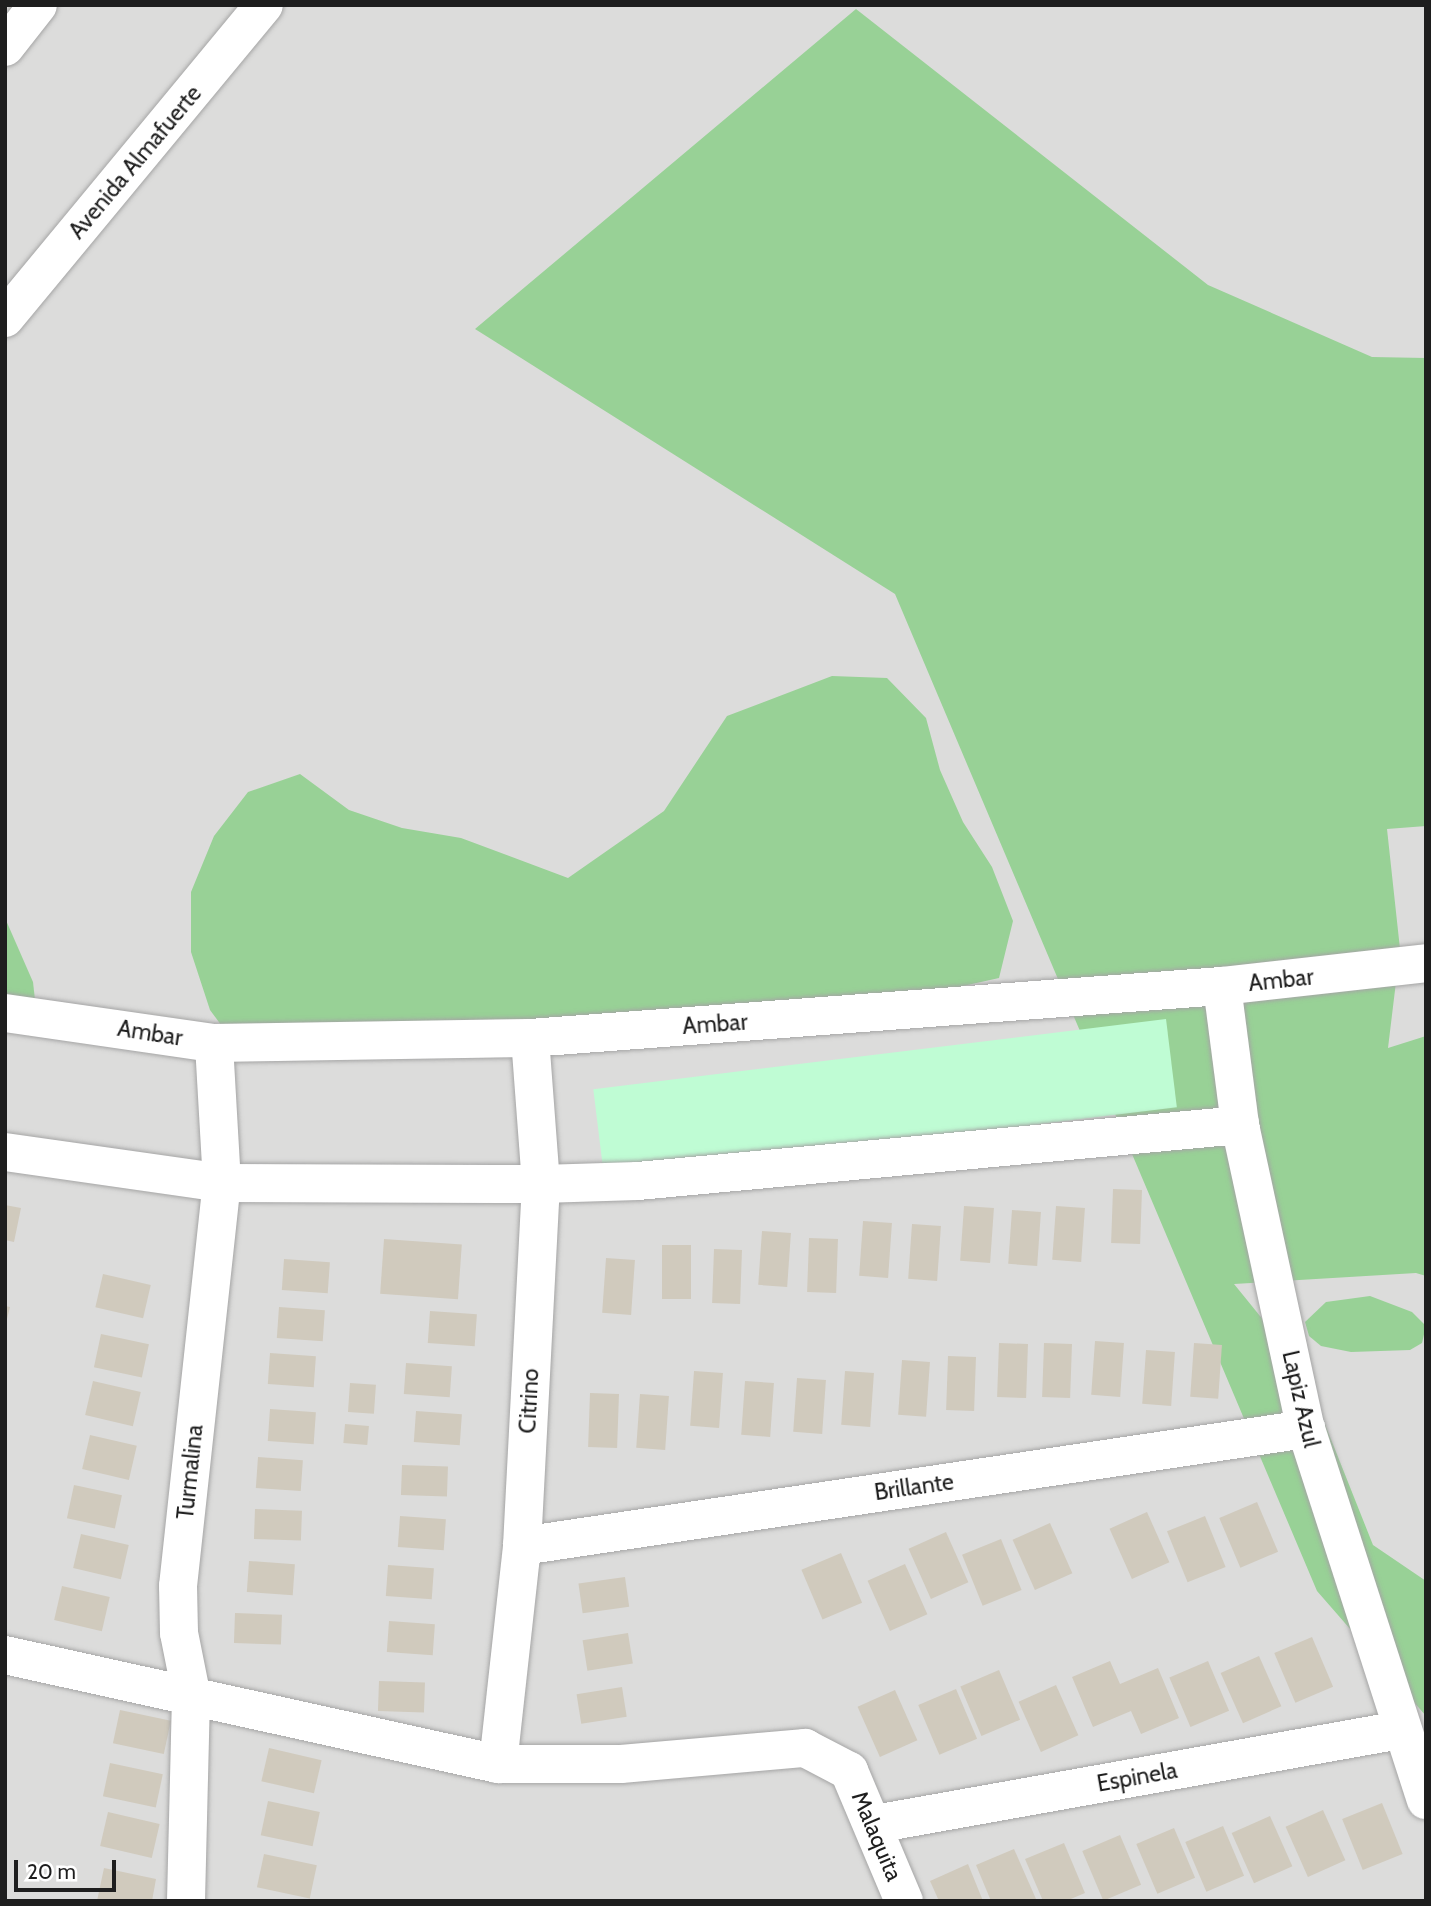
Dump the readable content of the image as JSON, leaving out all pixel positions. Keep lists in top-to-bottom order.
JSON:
{
  "streets": {
    "street": [
      "Avenida Almafuerte",
      "Ambar",
      "Lapiz Azul",
      "Citrino",
      "Turmalina",
      "Brillante",
      "Espinela",
      "Malaquita"
    ]
  },
  "crossings": [
    ["Ambar", "Lapiz Azul"],
    ["Ambar", "Citrino"],
    ["Ambar", "Turmalina"],
    ["Lapiz Azul", "Brillante"],
    ["Lapiz Azul", "Espinela"],
    ["Citrino", "Brillante"],
    ["Citrino", "Malaquita"],
    ["Espinela", "Malaquita"]
  ],
  "scale_bar": "20 m"
}
